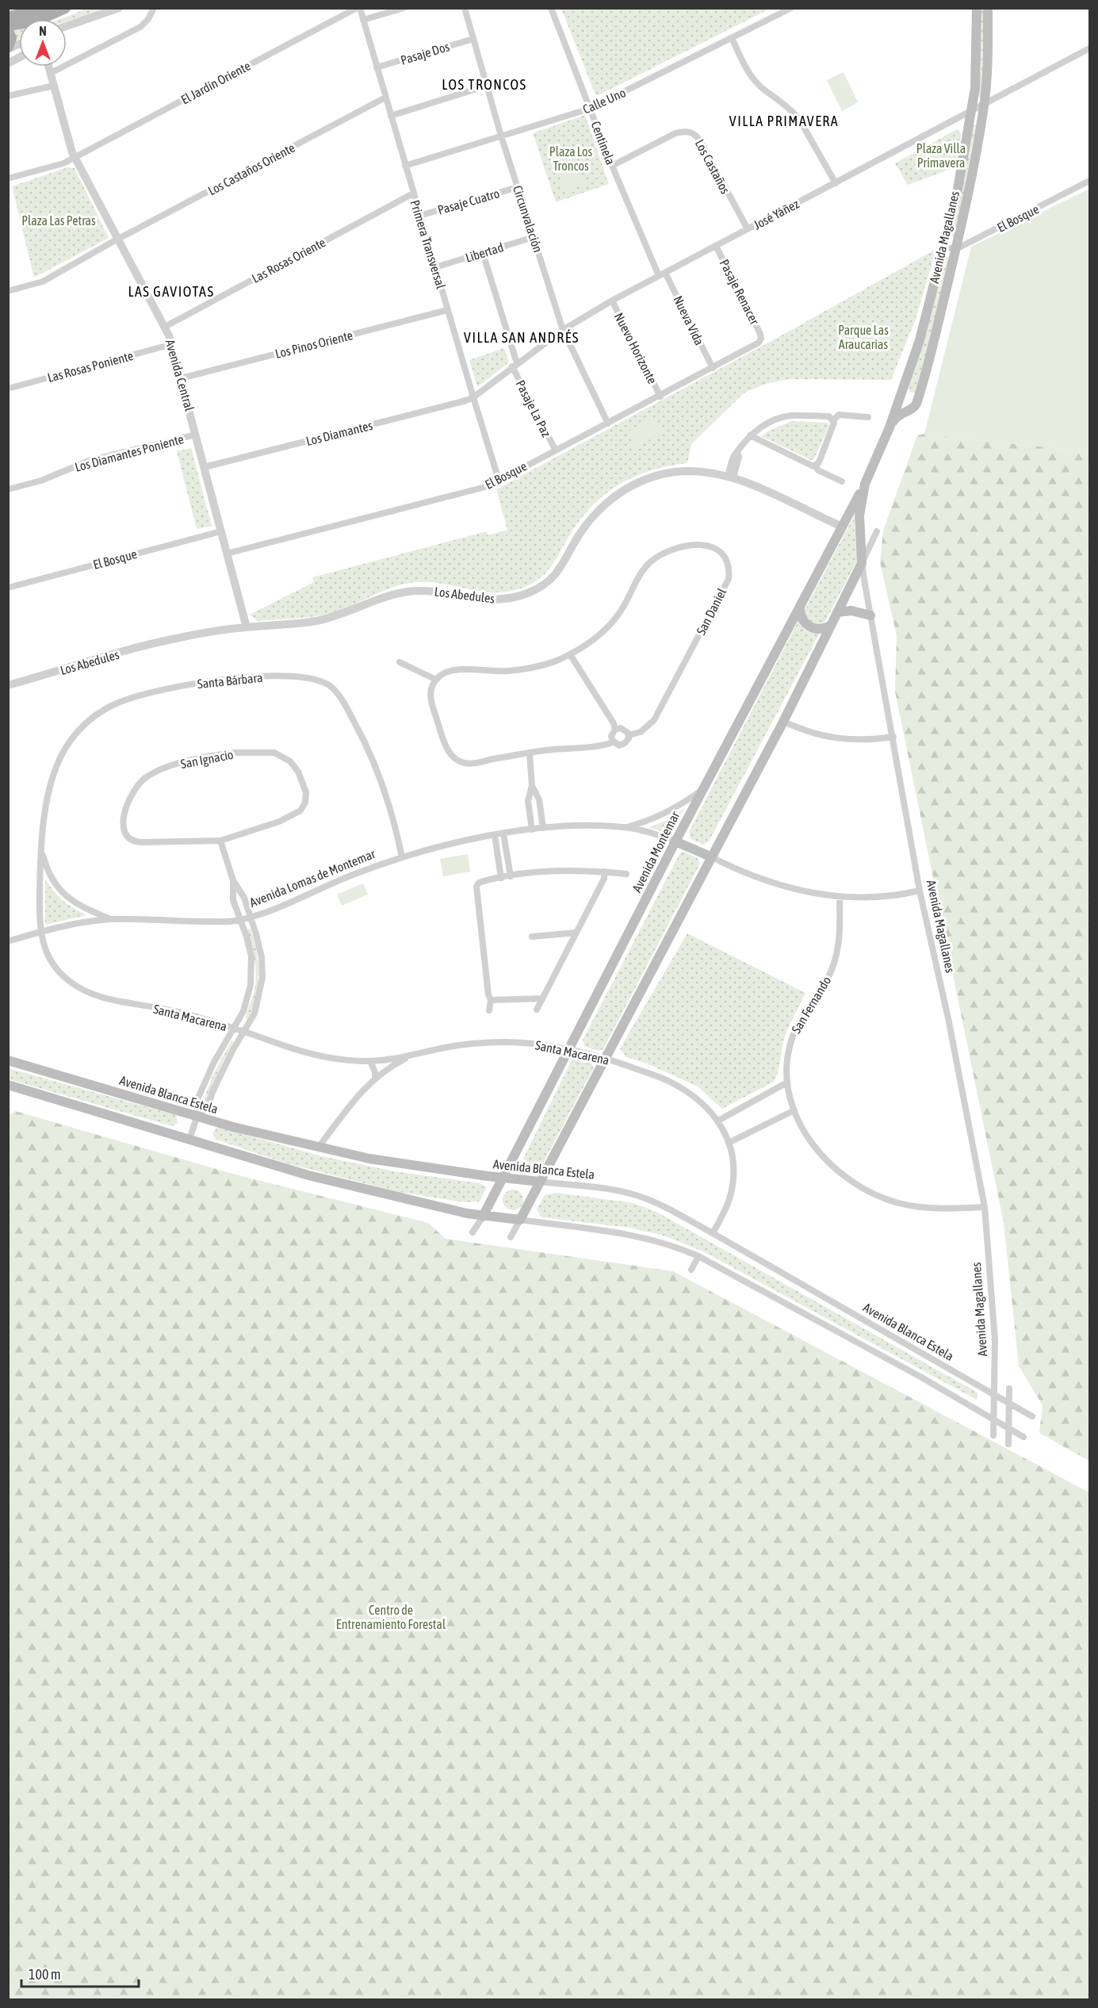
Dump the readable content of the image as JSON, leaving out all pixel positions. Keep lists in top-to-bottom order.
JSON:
{
  "streets": {
    "main road": [
      "Avenida Magallanes",
      "Avenida Montemar",
      "Avenida Lomas de Montemar",
      "Avenida Blanca Estela"
    ],
    "street": [
      "Pasaje Dos",
      "El Jardín Oriente",
      "Calle Uno",
      "Centinela",
      "Los Castaños",
      "Los Castaños Oriente",
      "Pasaje Cuatro",
      "José Yáñez",
      "El Bosque",
      "Circunvalación",
      "Primera Transversal",
      "Libertad",
      "Las Rosas Oriente",
      "Pasaje Renacer",
      "Nueva Vida",
      "Los Pinos Oriente",
      "Nuevo Horizonte",
      "Las Rosas Poniente",
      "Avenida Central",
      "Pasaje La Paz",
      "Los Diamantes",
      "Los Diamantes Poniente",
      "Los Abedules",
      "San Daniel",
      "Santa Bárbara",
      "San Ignacio",
      "San Fernando",
      "Santa Macarena"
    ]
  },
  "crossings": [
    ["Pasaje Dos", "Circunvalación"],
    ["Pasaje Dos", "Primera Transversal"],
    ["El Jardín Oriente", "Primera Transversal"],
    ["El Jardín Oriente", "Avenida Central"],
    ["Calle Uno", "Centinela"],
    ["Calle Uno", "Circunvalación"],
    ["Calle Uno", "Primera Transversal"],
    ["Centinela", "Los Castaños"],
    ["Centinela", "José Yáñez"],
    ["Centinela", "Nueva Vida"],
    ["Los Castaños", "José Yáñez"],
    ["Los Castaños Oriente", "Primera Transversal"],
    ["Los Castaños Oriente", "Avenida Central"],
    ["Pasaje Cuatro", "Circunvalación"],
    ["Pasaje Cuatro", "Primera Transversal"],
    ["José Yáñez", "Circunvalación"],
    ["José Yáñez", "Avenida Magallanes"],
    ["José Yáñez", "Primera Transversal"],
    ["José Yáñez", "Pasaje Renacer"],
    ["José Yáñez", "Nueva Vida"],
    ["José Yáñez", "Nuevo Horizonte"],
    ["José Yáñez", "Pasaje La Paz"],
    ["José Yáñez", "Los Diamantes"],
    ["El Bosque", "Circunvalación"],
    ["El Bosque", "Avenida Magallanes"],
    ["El Bosque", "Primera Transversal"],
    ["El Bosque", "Pasaje Renacer"],
    ["El Bosque", "Nueva Vida"],
    ["El Bosque", "Nuevo Horizonte"],
    ["El Bosque", "Avenida Central"],
    ["El Bosque", "Pasaje La Paz"],
    ["Circunvalación", "Libertad"],
    ["Avenida Magallanes", "Avenida Montemar"],
    ["Avenida Magallanes", "Avenida Lomas de Montemar"],
    ["Avenida Magallanes", "San Fernando"],
    ["Avenida Magallanes", "Avenida Blanca Estela"],
    ["Primera Transversal", "Libertad"],
    ["Primera Transversal", "Las Rosas Oriente"],
    ["Primera Transversal", "Los Pinos Oriente"],
    ["Primera Transversal", "Los Diamantes"],
    ["Libertad", "Pasaje La Paz"],
    ["Las Rosas Oriente", "Avenida Central"],
    ["Los Pinos Oriente", "Avenida Central"],
    ["Las Rosas Poniente", "Avenida Central"],
    ["Avenida Central", "Los Diamantes"],
    ["Avenida Central", "Los Diamantes Poniente"],
    ["Avenida Central", "Los Abedules"],
    ["Los Abedules", "Avenida Montemar"],
    ["Santa Bárbara", "Avenida Lomas de Montemar"],
    ["Santa Bárbara", "Santa Macarena"],
    ["Avenida Montemar", "Avenida Lomas de Montemar"],
    ["Avenida Montemar", "Santa Macarena"],
    ["Avenida Montemar", "Avenida Blanca Estela"],
    ["Avenida Lomas de Montemar", "San Fernando"],
    ["Avenida Lomas de Montemar", "Santa Macarena"],
    ["Santa Macarena", "Avenida Blanca Estela"]
  ],
  "districts": [
    "LOS TRONCOS",
    "VILLA PRIMAVERA",
    "LAS GAVIOTAS",
    "VILLA SAN ANDRÉS"
  ],
  "parks": [
    "Plaza Villa Primavera",
    "Plaza Los Troncos",
    "Plaza Las Petras",
    "Parque Las Araucarias",
    "Centro de Entrenamiento Forestal"
  ],
  "scale_bar": "100 m",
  "north": "top"
}
